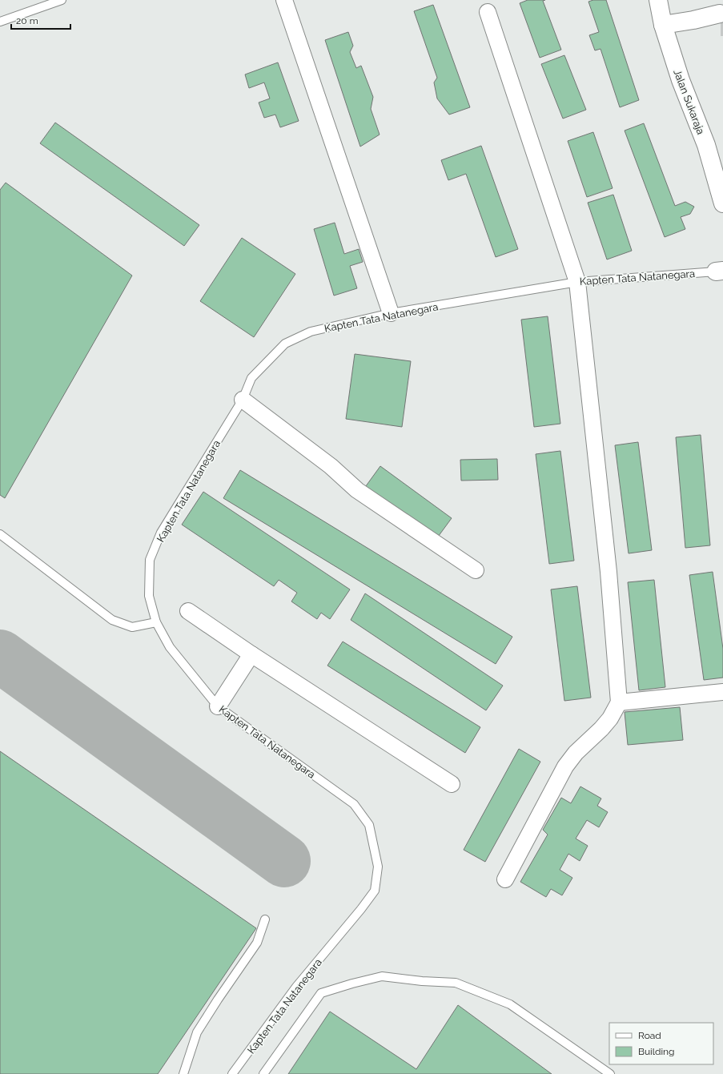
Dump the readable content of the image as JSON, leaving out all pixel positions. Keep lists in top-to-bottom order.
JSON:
{
  "streets": {
    "main road": ["Jalan Sukaraja"],
    "lane": ["Kapten Tata Natanegara"]
  },
  "legend": ["Road", "Building"],
  "scale_bar": "20 m"
}
